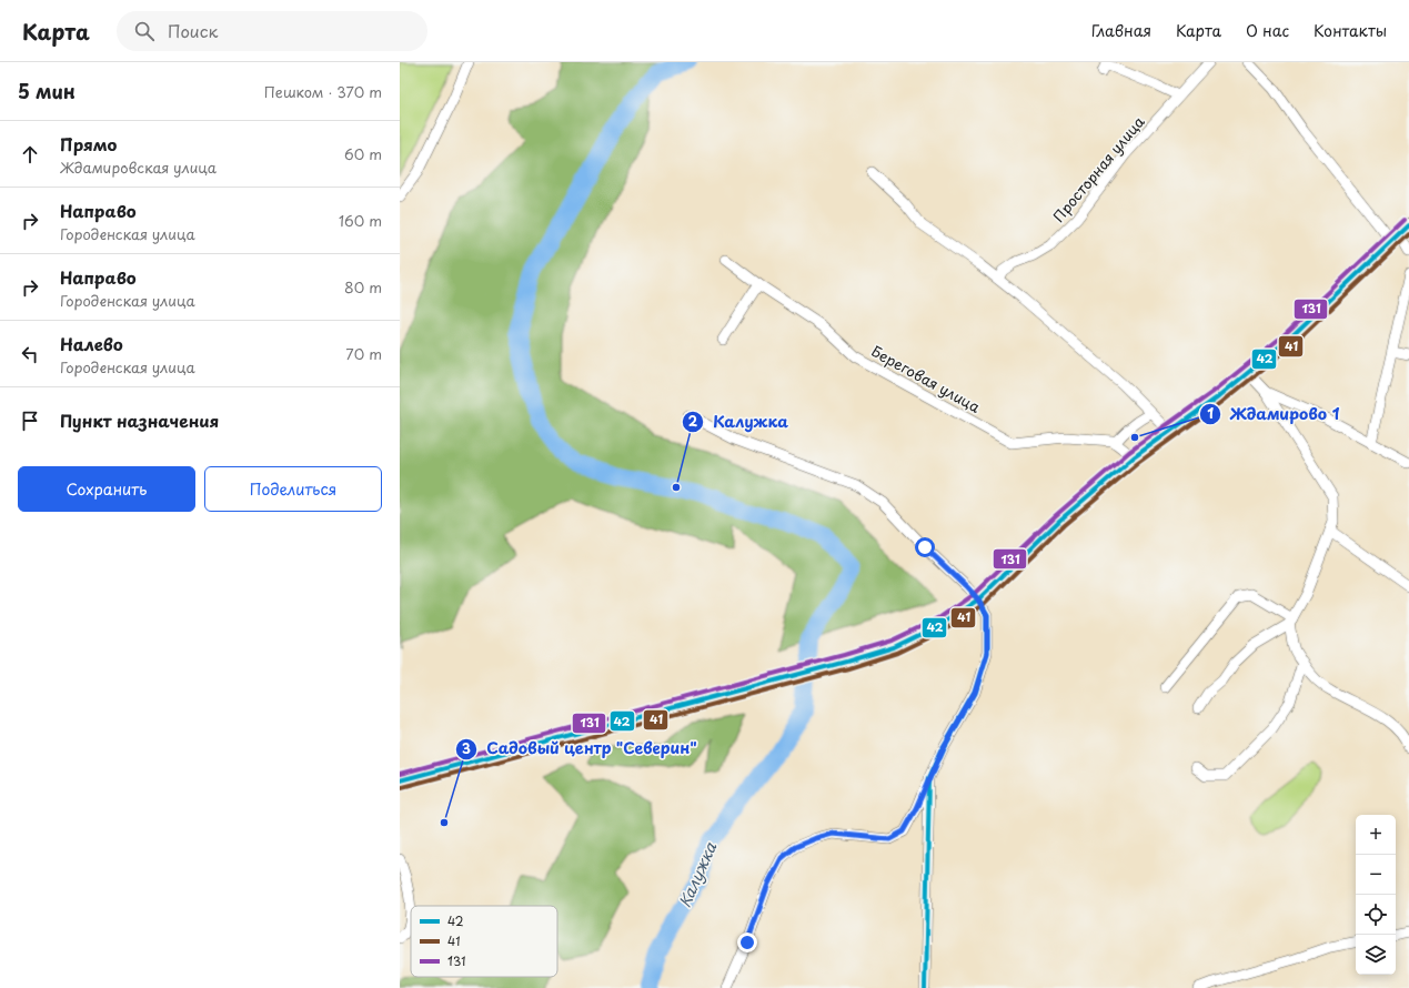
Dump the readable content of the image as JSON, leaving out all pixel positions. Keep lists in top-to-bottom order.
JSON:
{
  "streets": {
    "street": ["Просторная улица", "Береговая улица"]
  },
  "water": ["Калужка"],
  "places": ["Ждамирово 1", "Калужка", "Садовый центр \"Северин\""],
  "lines": ["transit line 131", "transit line 42", "transit line 41"],
  "legend": ["42", "41", "131"],
  "page": {
    "header": "Карта",
    "search": "Поиск",
    "nav": [
      "Главная",
      "Карта",
      "О нас",
      "Контакты"
    ],
    "heading": ["5 мин", "Пешком · 370 m"],
    "list": [
      ["Прямо", "Ждамировская улица", "60 m"],
      ["Направо", "Городенская улица", "160 m"],
      ["Направо", "Городенская улица", "80 m"],
      ["Налево", "Городенская улица", "70 m"],
      "Пункт назначения"
    ],
    "buttons": ["Сохранить", "Поделиться"],
    "map_buttons": ["+", "−"]
  }
}
